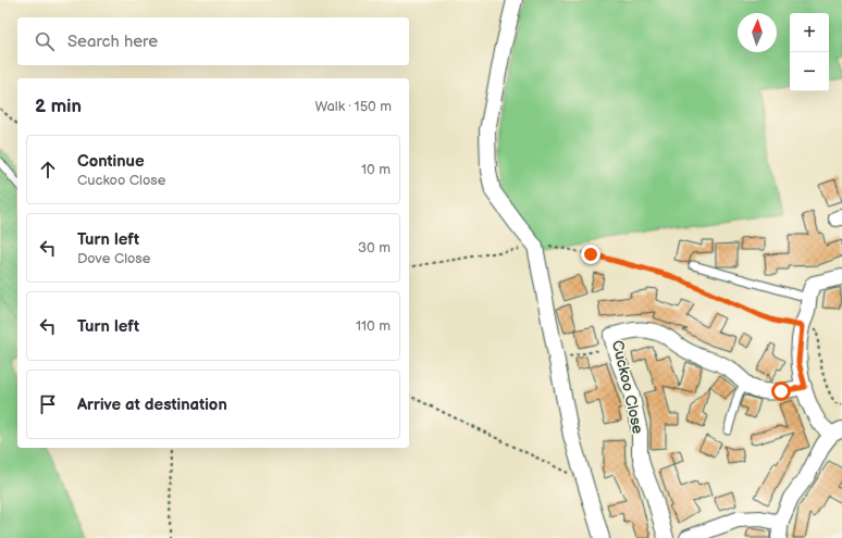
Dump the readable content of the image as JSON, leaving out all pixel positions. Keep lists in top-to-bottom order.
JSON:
{
  "streets": {
    "street": ["Cuckoo Close"]
  },
  "north": "top",
  "page": {
    "map_buttons": ["+", "−"],
    "search": "Search here",
    "heading": ["2 min", "Walk · 150 m"],
    "list": [
      ["Continue", "Cuckoo Close", "10 m"],
      ["Turn left", "Dove Close", "30 m"],
      ["Turn left", "110 m"],
      "Arrive at destination"
    ]
  }
}
